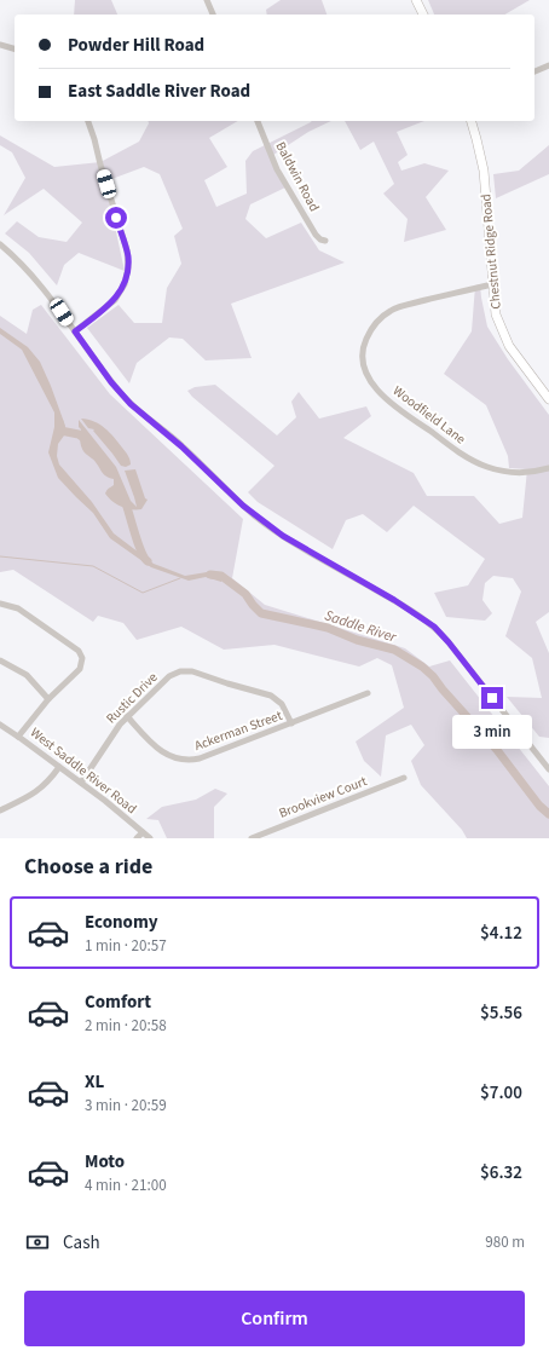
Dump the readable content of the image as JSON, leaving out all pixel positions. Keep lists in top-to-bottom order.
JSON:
{
  "streets": {
    "main road": ["Chestnut Ridge Road"],
    "street": [
      "Baldwin Road",
      "Woodfield Lane",
      "Rustic Drive",
      "Ackerman Street",
      "West Saddle River Road",
      "Brookview Court"
    ]
  },
  "crossings": [
    ["Chestnut Ridge Road", "Woodfield Lane"],
    ["Rustic Drive", "Ackerman Street"],
    ["Rustic Drive", "West Saddle River Road"]
  ],
  "water": ["Saddle River"],
  "page": {
    "banner": ["Powder Hill Road", "East Saddle River Road"],
    "bubble": "3 min",
    "heading": "Choose a ride",
    "list": [
      {
        "name": "Economy",
        "note": "1 min · 20:57",
        "value": "$4.12"
      },
      {
        "name": "Comfort",
        "note": "2 min · 20:58",
        "value": "$5.56"
      },
      {
        "name": "XL",
        "note": "3 min · 20:59",
        "value": "$7.00"
      },
      {
        "name": "Moto",
        "note": "4 min · 21:00",
        "value": "$6.32"
      }
    ],
    "pay": ["Cash", "980 m"],
    "buttons": "Confirm"
  }
}
